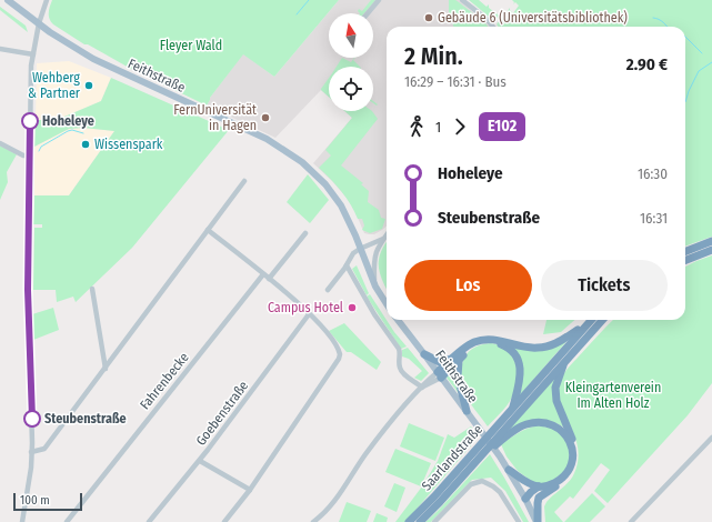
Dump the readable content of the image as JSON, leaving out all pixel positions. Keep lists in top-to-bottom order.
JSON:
{
  "streets": {
    "highway": ["Saarlandstraße"],
    "main road": ["Feithstraße"],
    "street": ["Fahrenbecke", "Goebenstraße"]
  },
  "parks": ["Fleyer Wald", "Kleingartenverein Im Alten Holz"],
  "places": [
    "Gebäude 6 (Universitätsbibliothek)",
    "Wehberg & Partner",
    "FernUniversität in Hagen",
    "Hoheleye",
    "Wissenspark",
    "Campus Hotel",
    "Steubenstraße"
  ],
  "lines": ["bus line E102"],
  "scale_bar": "100 m",
  "north": "top",
  "page": {
    "heading": ["2 Min.", "16:29 – 16:31 · Bus", "2.90 €"],
    "legs": ["1", "E102"],
    "list": [
      {
        "name": "Hoheleye",
        "value": "16:30"
      },
      {
        "name": "Steubenstraße",
        "value": "16:31"
      }
    ],
    "buttons": ["Los", "Tickets"],
    "scale": "100 m"
  }
}
